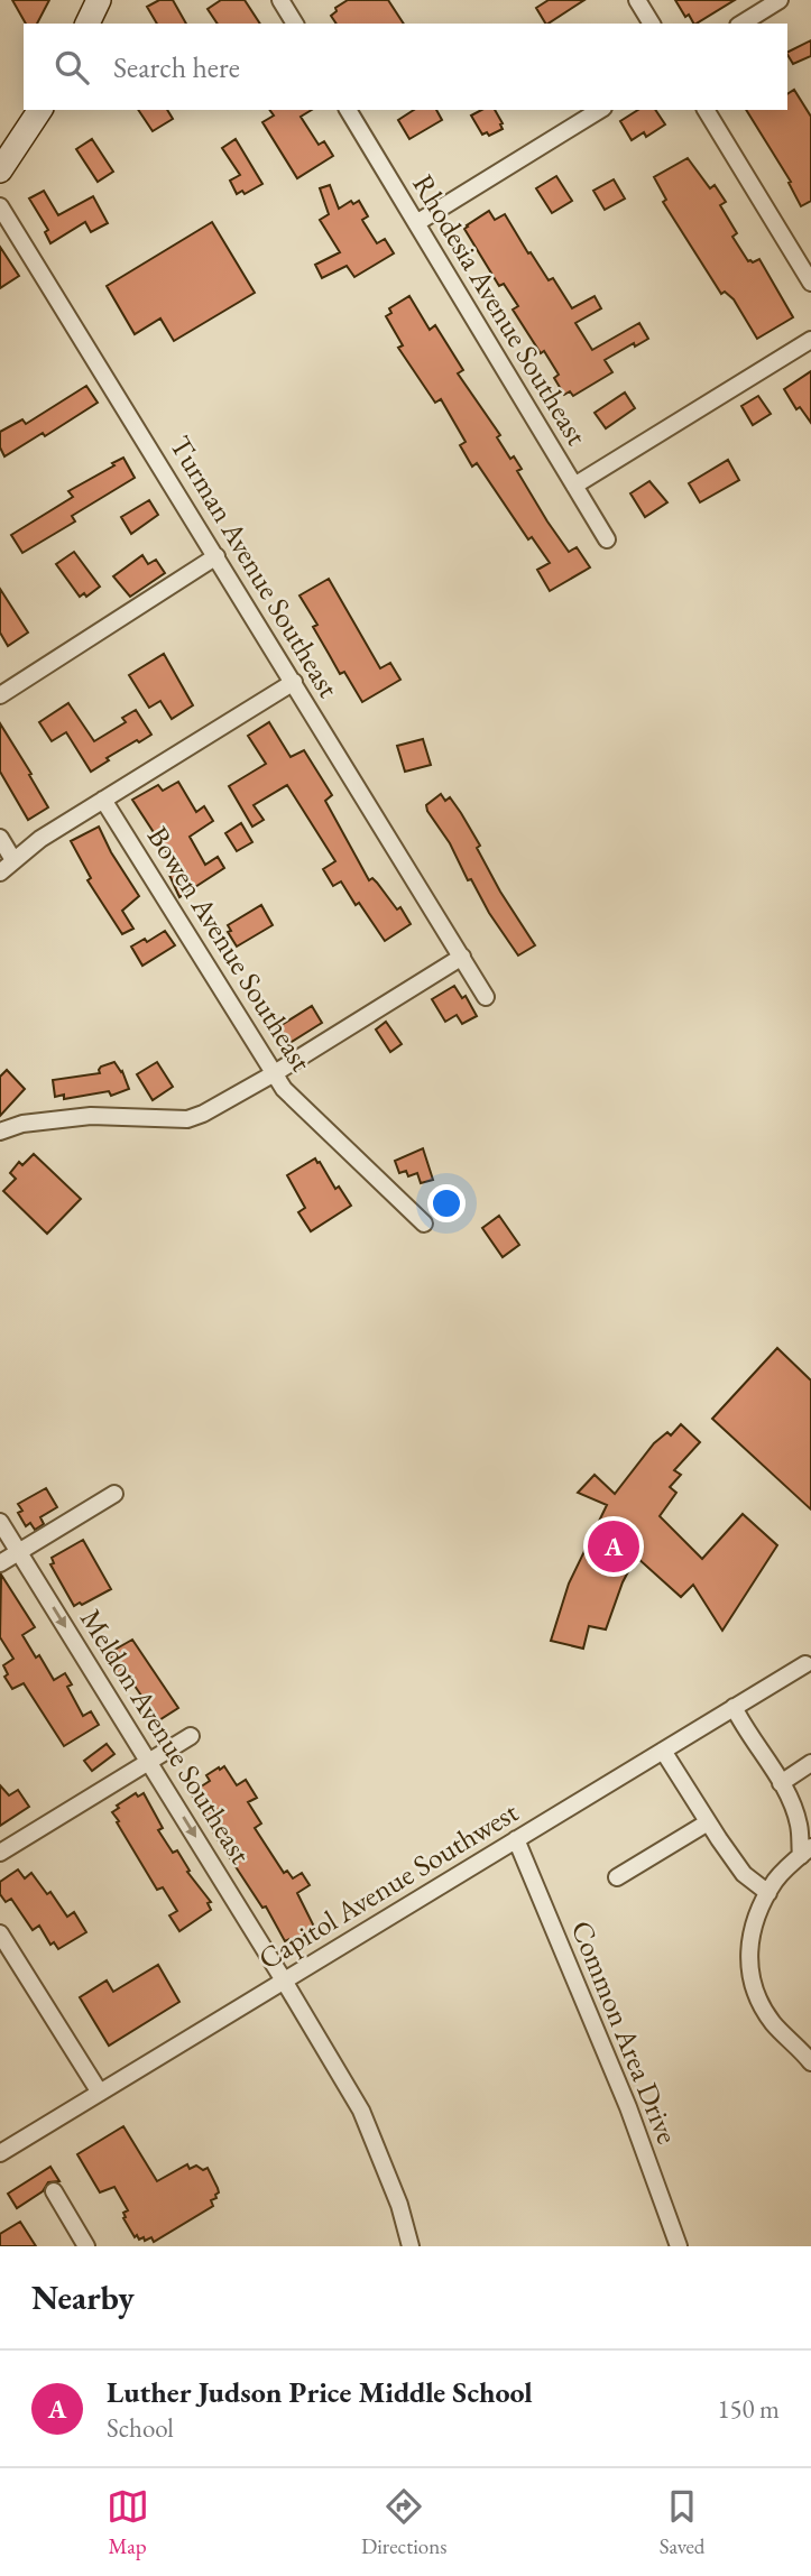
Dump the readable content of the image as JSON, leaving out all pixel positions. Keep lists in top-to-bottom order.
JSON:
{
  "streets": {
    "street": [
      "Rhodesia Avenue Southeast",
      "Turman Avenue Southeast",
      "Bowen Avenue Southeast",
      "Meldon Avenue Southeast",
      "Capitol Avenue Southwest",
      "Common Area Drive"
    ]
  },
  "crossings": [
    ["Meldon Avenue Southeast", "Capitol Avenue Southwest"],
    ["Capitol Avenue Southwest", "Common Area Drive"]
  ],
  "one_way": ["Meldon Avenue Southeast"],
  "page": {
    "search": "Search here",
    "pins": "A",
    "heading": "Nearby",
    "list": [
      {
        "mark": "A",
        "name": "Luther Judson Price Middle School",
        "note": "School",
        "value": "150 m"
      }
    ],
    "nav": ["Map", "Directions", "Saved"]
  }
}
